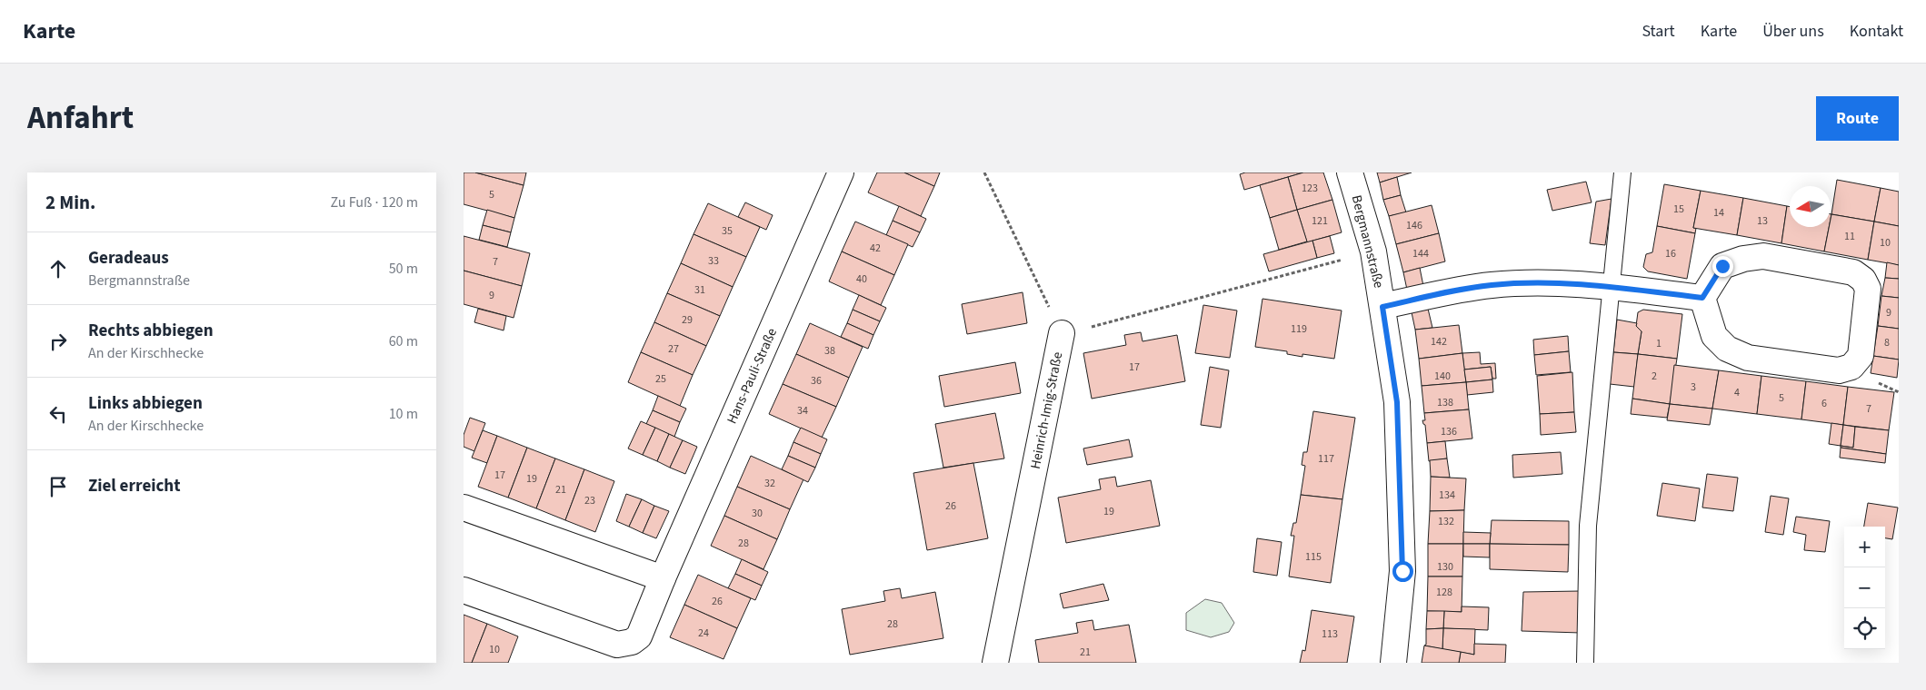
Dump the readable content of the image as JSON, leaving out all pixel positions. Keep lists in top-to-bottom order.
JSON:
{
  "streets": {
    "street": ["Bergmannstraße", "Hans-Pauli-Straße", "Heinrich-Imig-Straße"]
  },
  "house_numbers": [
    "123",
    "5",
    "15",
    "14",
    "121",
    "13",
    "146",
    "35",
    "11",
    "10",
    "42",
    "144",
    "16",
    "33",
    "7",
    "40",
    "31",
    "9",
    "9",
    "29",
    "119",
    "142",
    "8",
    "1",
    "27",
    "38",
    "17",
    "140",
    "2",
    "25",
    "36",
    "3",
    "4",
    "5",
    "138",
    "6",
    "7",
    "34",
    "136",
    "117",
    "17",
    "19",
    "32",
    "21",
    "134",
    "23",
    "26",
    "19",
    "30",
    "132",
    "28",
    "115",
    "130",
    "128",
    "26",
    "28",
    "24",
    "113",
    "10",
    "21"
  ],
  "north": "left",
  "page": {
    "header": "Karte",
    "nav": [
      "Start",
      "Karte",
      "Über uns",
      "Kontakt"
    ],
    "title": "Anfahrt",
    "buttons": "Route",
    "heading": ["2 Min.", "Zu Fuß · 120 m"],
    "list": [
      ["Geradeaus", "Bergmannstraße", "50 m"],
      ["Rechts abbiegen", "An der Kirschhecke", "60 m"],
      ["Links abbiegen", "An der Kirschhecke", "10 m"],
      "Ziel erreicht"
    ],
    "map_buttons": ["+", "−"]
  }
}
